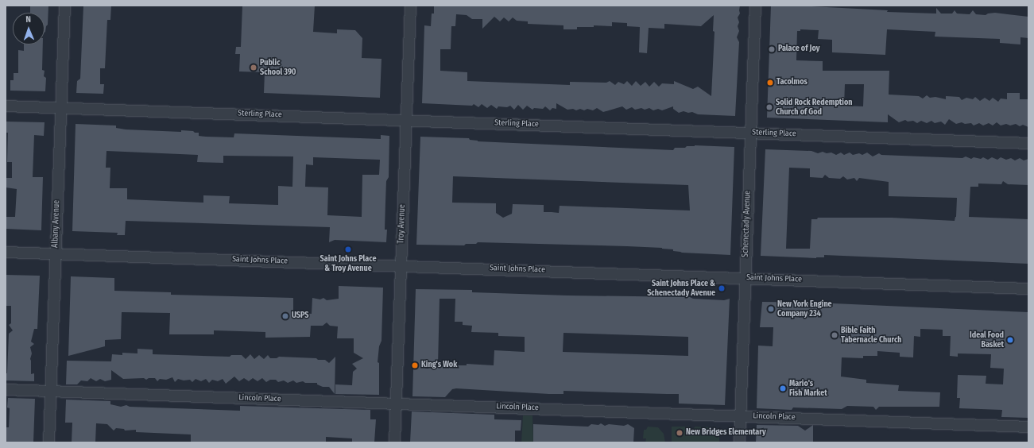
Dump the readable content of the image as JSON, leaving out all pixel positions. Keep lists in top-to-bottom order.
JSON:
{
  "streets": {
    "street": [
      "Sterling Place",
      "Albany Avenue",
      "Troy Avenue",
      "Schenectady Avenue",
      "Saint Johns Place",
      "Lincoln Place"
    ]
  },
  "crossings": [
    ["Sterling Place", "Albany Avenue"],
    ["Sterling Place", "Troy Avenue"],
    ["Sterling Place", "Schenectady Avenue"],
    ["Albany Avenue", "Saint Johns Place"],
    ["Albany Avenue", "Lincoln Place"],
    ["Troy Avenue", "Saint Johns Place"],
    ["Troy Avenue", "Lincoln Place"],
    ["Schenectady Avenue", "Saint Johns Place"],
    ["Schenectady Avenue", "Lincoln Place"]
  ],
  "places": [
    "Palace of Joy",
    "Public School 390",
    "Tacolmos",
    "Solid Rock Redemption Church of God",
    "Saint Johns Place & Troy Avenue",
    "Saint Johns Place & Schenectady Avenue",
    "New York Engine Company 234",
    "USPS",
    "Bible Faith Tabernacle Church",
    "Ideal Food Basket",
    "King's Wok",
    "Mario's Fish Market",
    "New Bridges Elementary"
  ],
  "north": "top"
}
